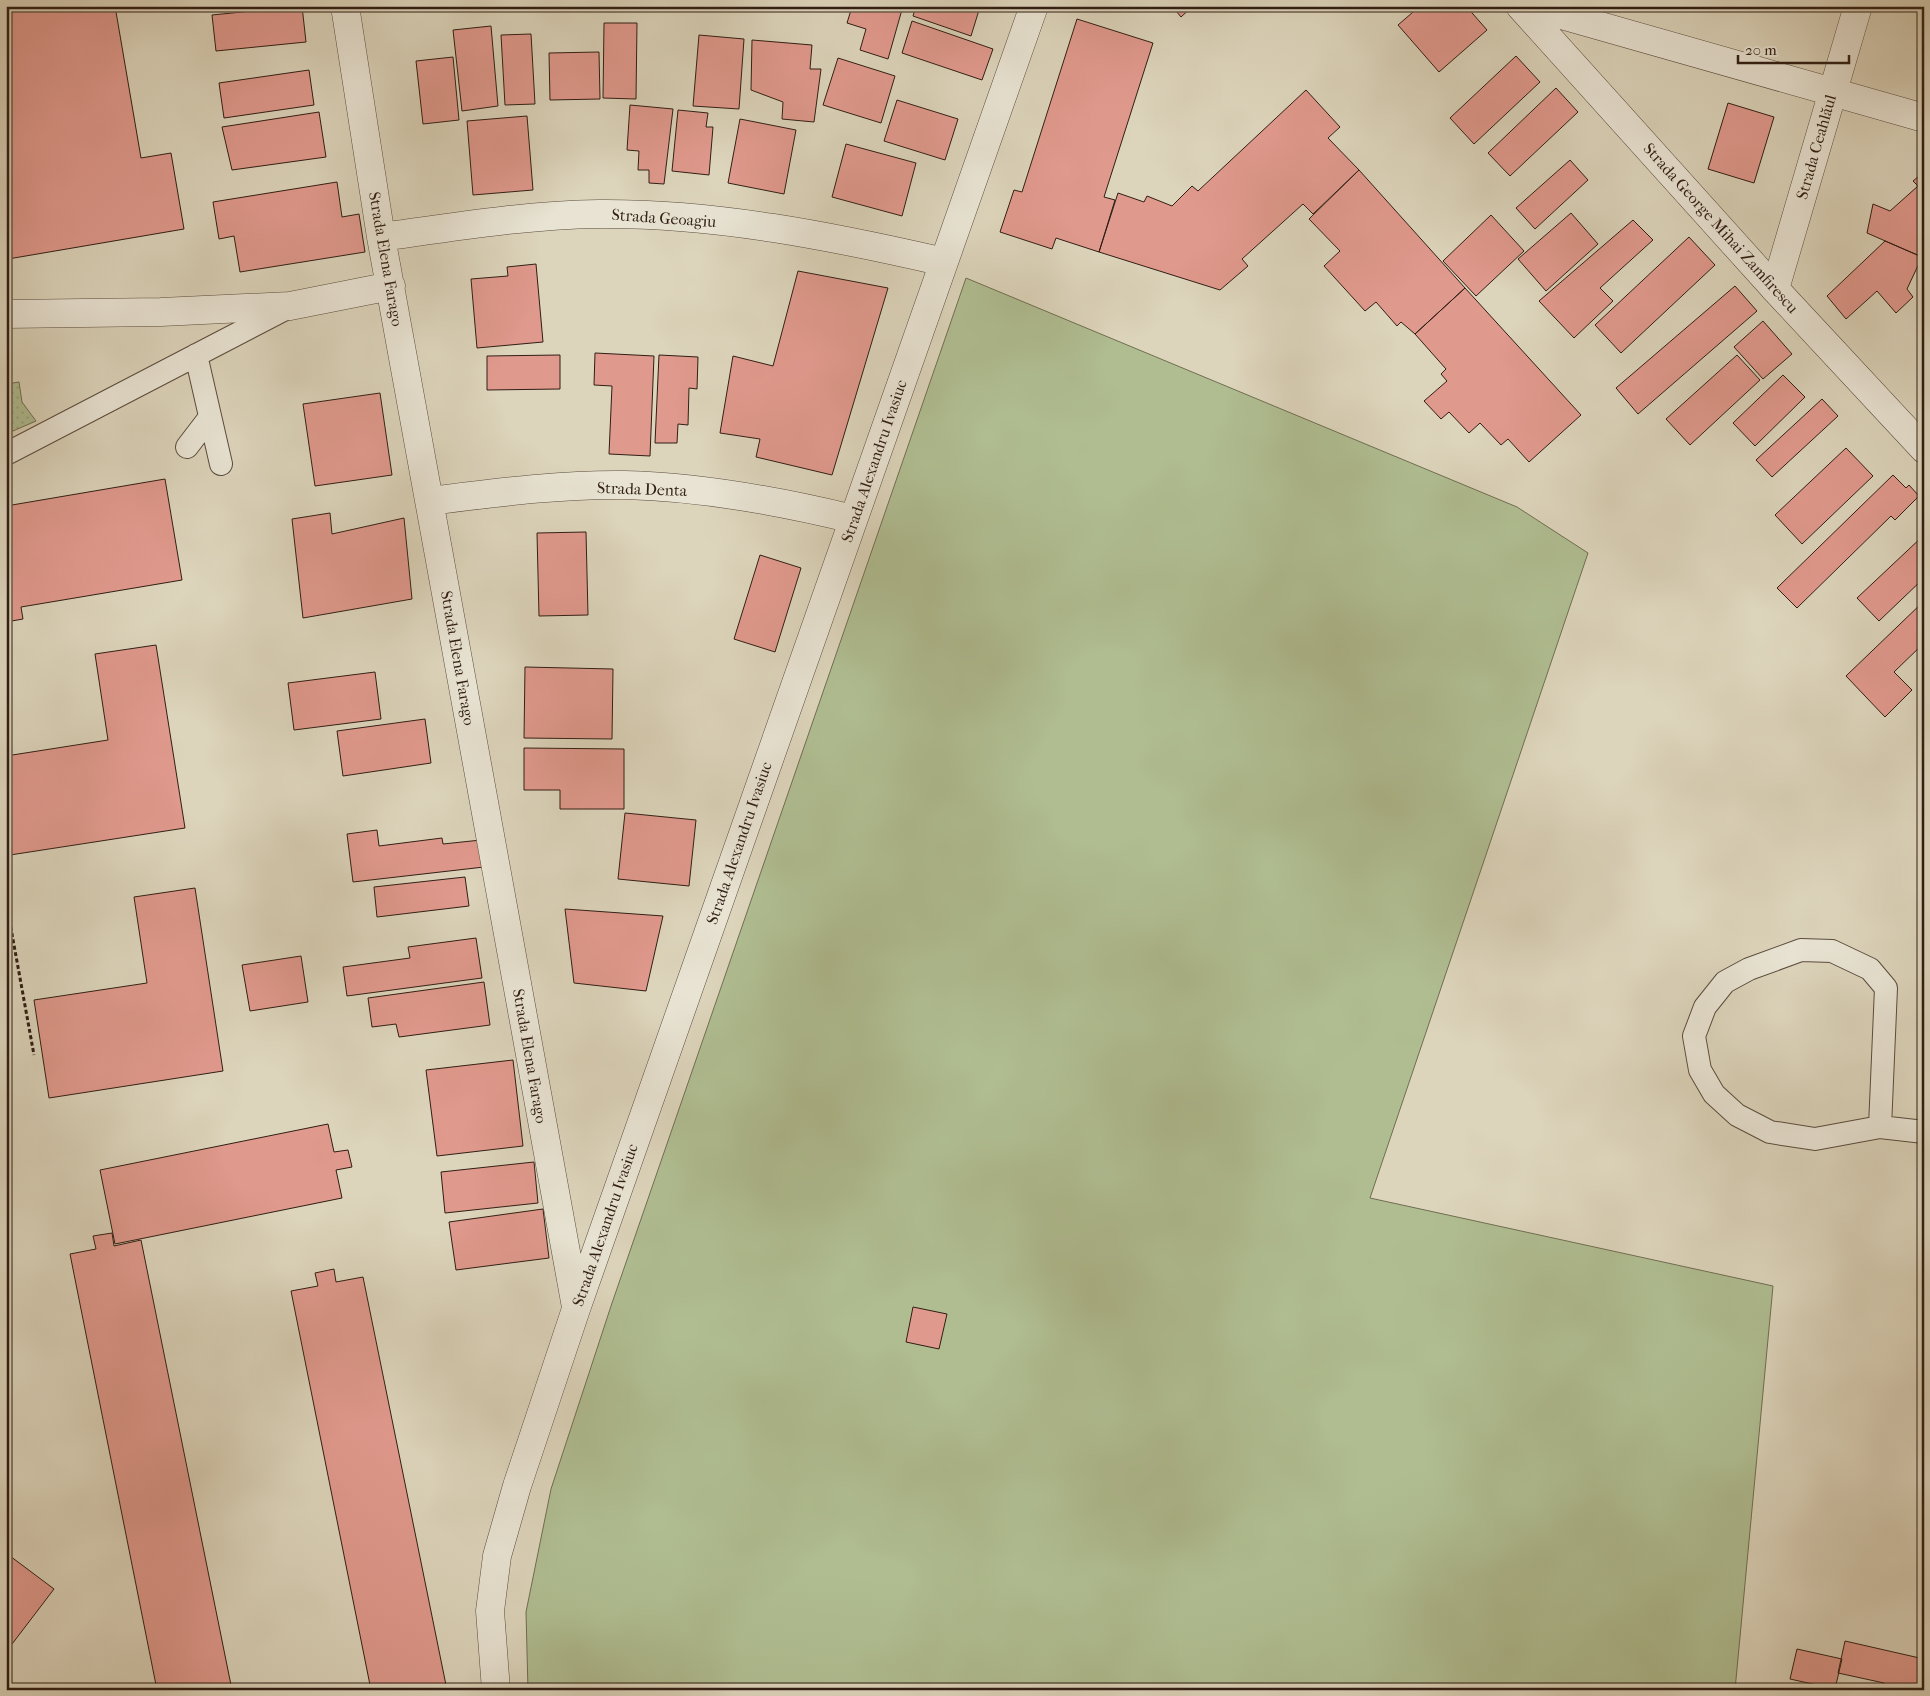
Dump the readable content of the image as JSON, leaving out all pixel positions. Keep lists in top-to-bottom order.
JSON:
{
  "streets": {
    "street": [
      "Strada Ceahlăul",
      "Strada Geoagiu",
      "Strada George Mihai Zamfirescu",
      "Strada Elena Farago",
      "Strada Alexandru Ivasiuc",
      "Strada Denta"
    ]
  },
  "crossings": [
    ["Strada Ceahlăul", "Strada George Mihai Zamfirescu"],
    ["Strada Geoagiu", "Strada Elena Farago"],
    ["Strada Geoagiu", "Strada Alexandru Ivasiuc"],
    ["Strada Elena Farago", "Strada Alexandru Ivasiuc"],
    ["Strada Elena Farago", "Strada Denta"],
    ["Strada Alexandru Ivasiuc", "Strada Denta"]
  ],
  "scale_bar": "20 m"
}
